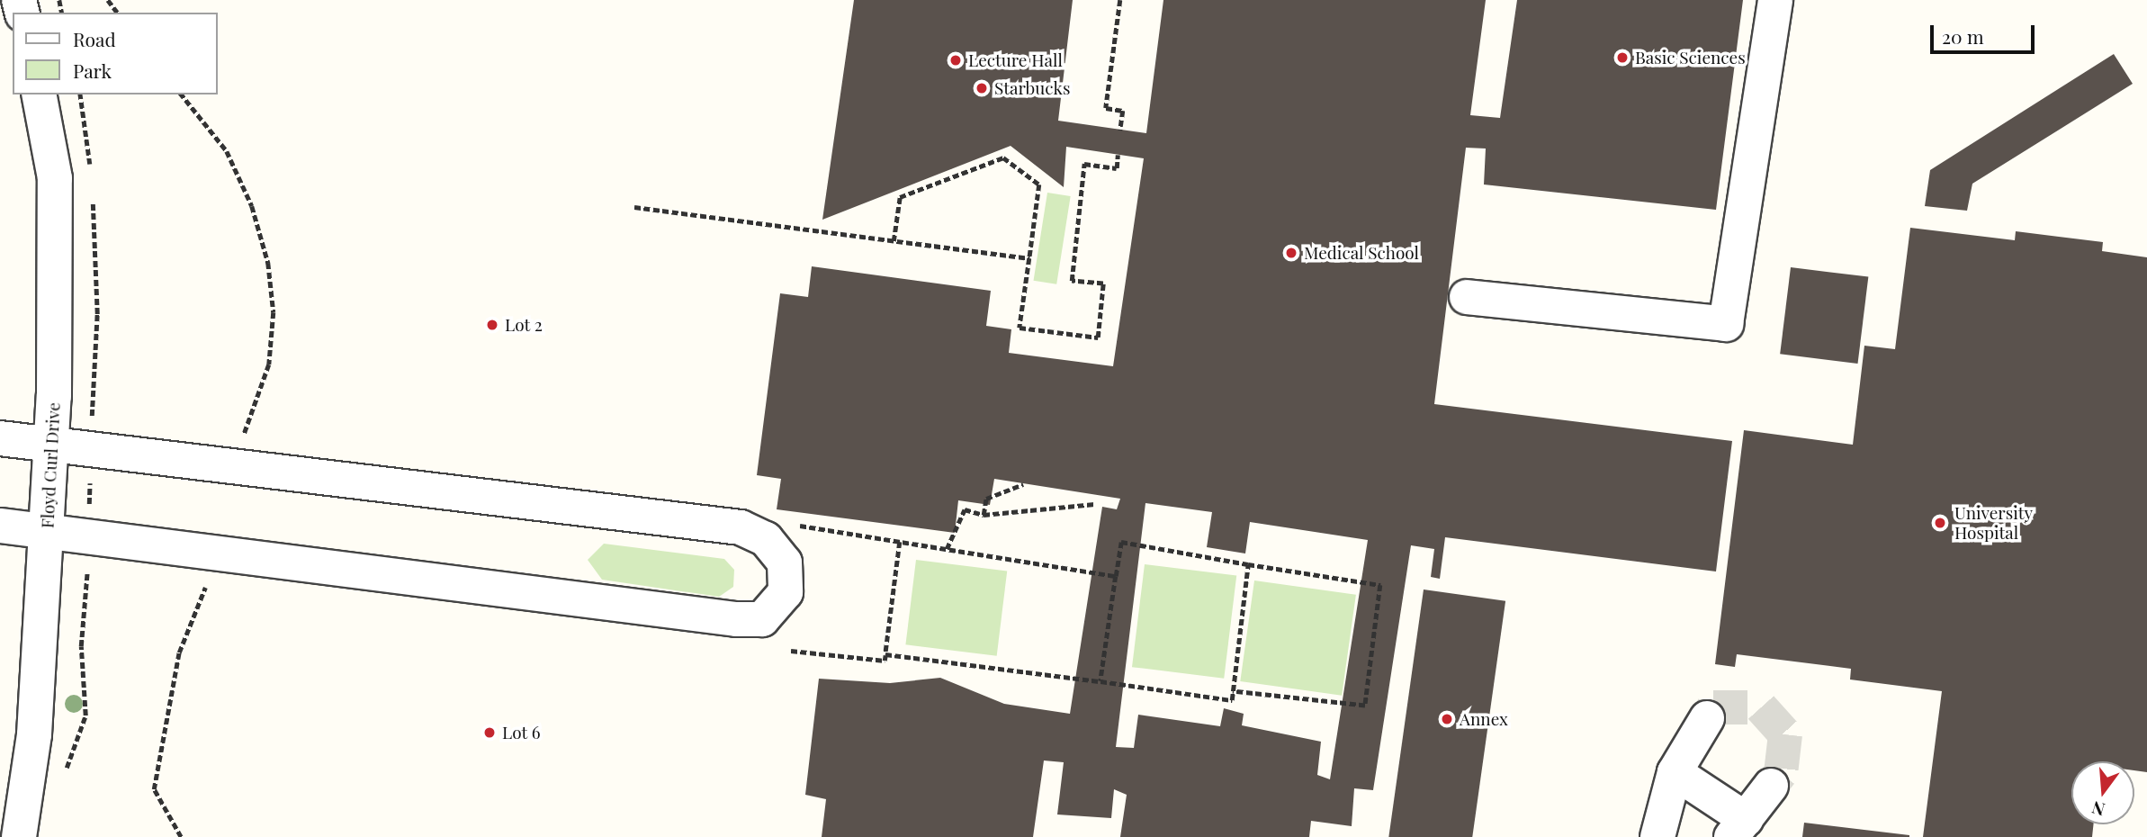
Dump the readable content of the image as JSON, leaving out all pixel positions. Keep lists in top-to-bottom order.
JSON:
{
  "streets": {
    "street": ["Floyd Curl Drive"]
  },
  "places": [
    "Basic Sciences",
    "Lecture Hall",
    "Starbucks",
    "Medical School",
    "Lot 2",
    "University Hospital",
    "Annex",
    "Lot 6"
  ],
  "legend": ["Road", "Park"],
  "scale_bar": "20 m",
  "north": "bottom"
}
